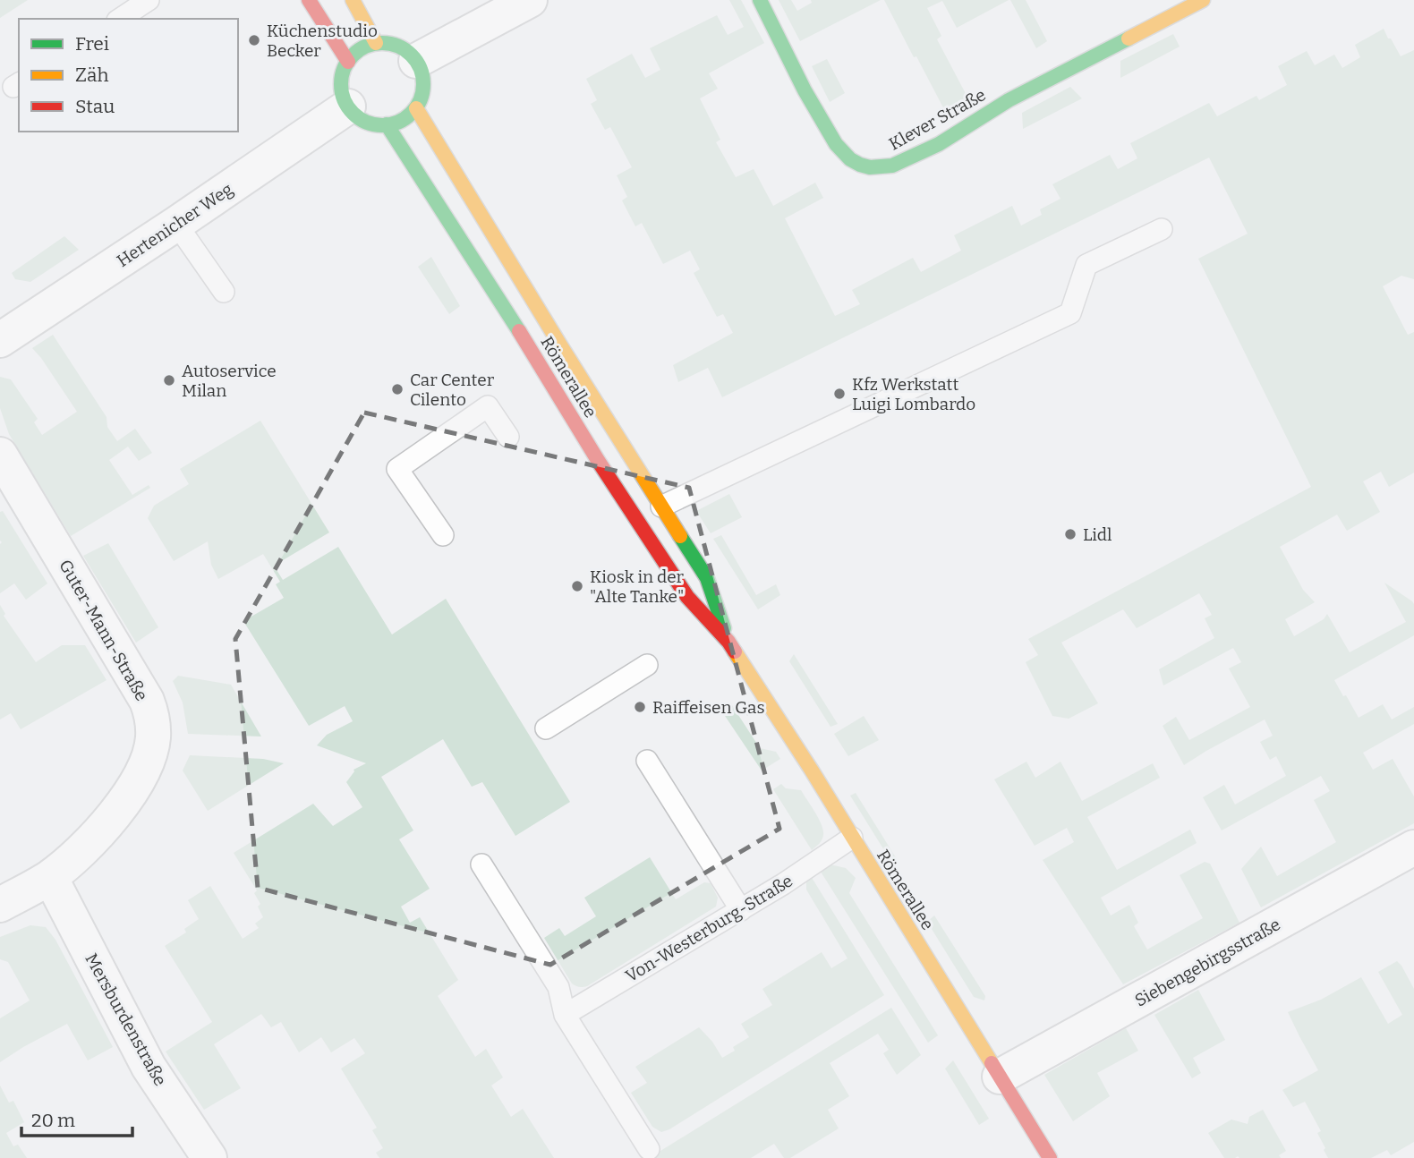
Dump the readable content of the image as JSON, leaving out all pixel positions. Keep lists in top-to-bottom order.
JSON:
{
  "streets": {
    "street": [
      "Klever Straße",
      "Hertenicher Weg",
      "Römerallee",
      "Guter-Mann-Straße",
      "Siebengebirgsstraße",
      "Mersburdenstraße"
    ],
    "lane": ["Von-Westerburg-Straße"]
  },
  "crossings": [
    ["Hertenicher Weg", "Römerallee"],
    ["Römerallee", "Von-Westerburg-Straße"],
    ["Römerallee", "Siebengebirgsstraße"],
    ["Guter-Mann-Straße", "Mersburdenstraße"]
  ],
  "places": [
    "Küchenstudio Becker",
    "Autoservice Milan",
    "Car Center Cilento",
    "Kfz Werkstatt Luigi Lombardo",
    "Lidl",
    "Kiosk in der \"Alte Tanke\"",
    "Raiffeisen Gas"
  ],
  "legend": ["Frei", "Zäh", "Stau"],
  "scale_bar": "20 m"
}
